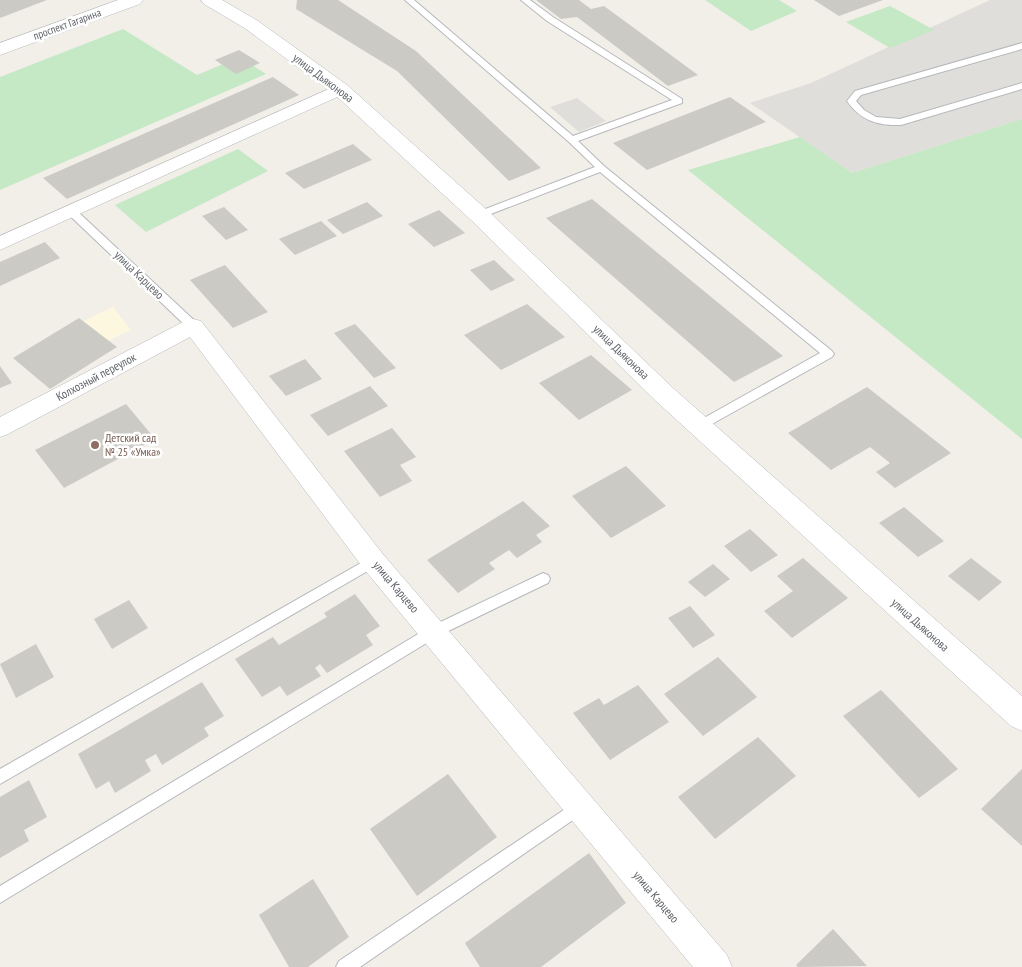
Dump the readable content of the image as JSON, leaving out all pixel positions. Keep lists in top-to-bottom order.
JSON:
{
  "streets": {
    "main road": ["проспект Гагарина", "улица Дьяконова"],
    "street": ["улица Карцево", "Колхозный переулок"]
  },
  "crossings": [
    ["улица Карцево", "Колхозный переулок"]
  ],
  "places": ["Детский сад № 25 «Умка»"]
}
